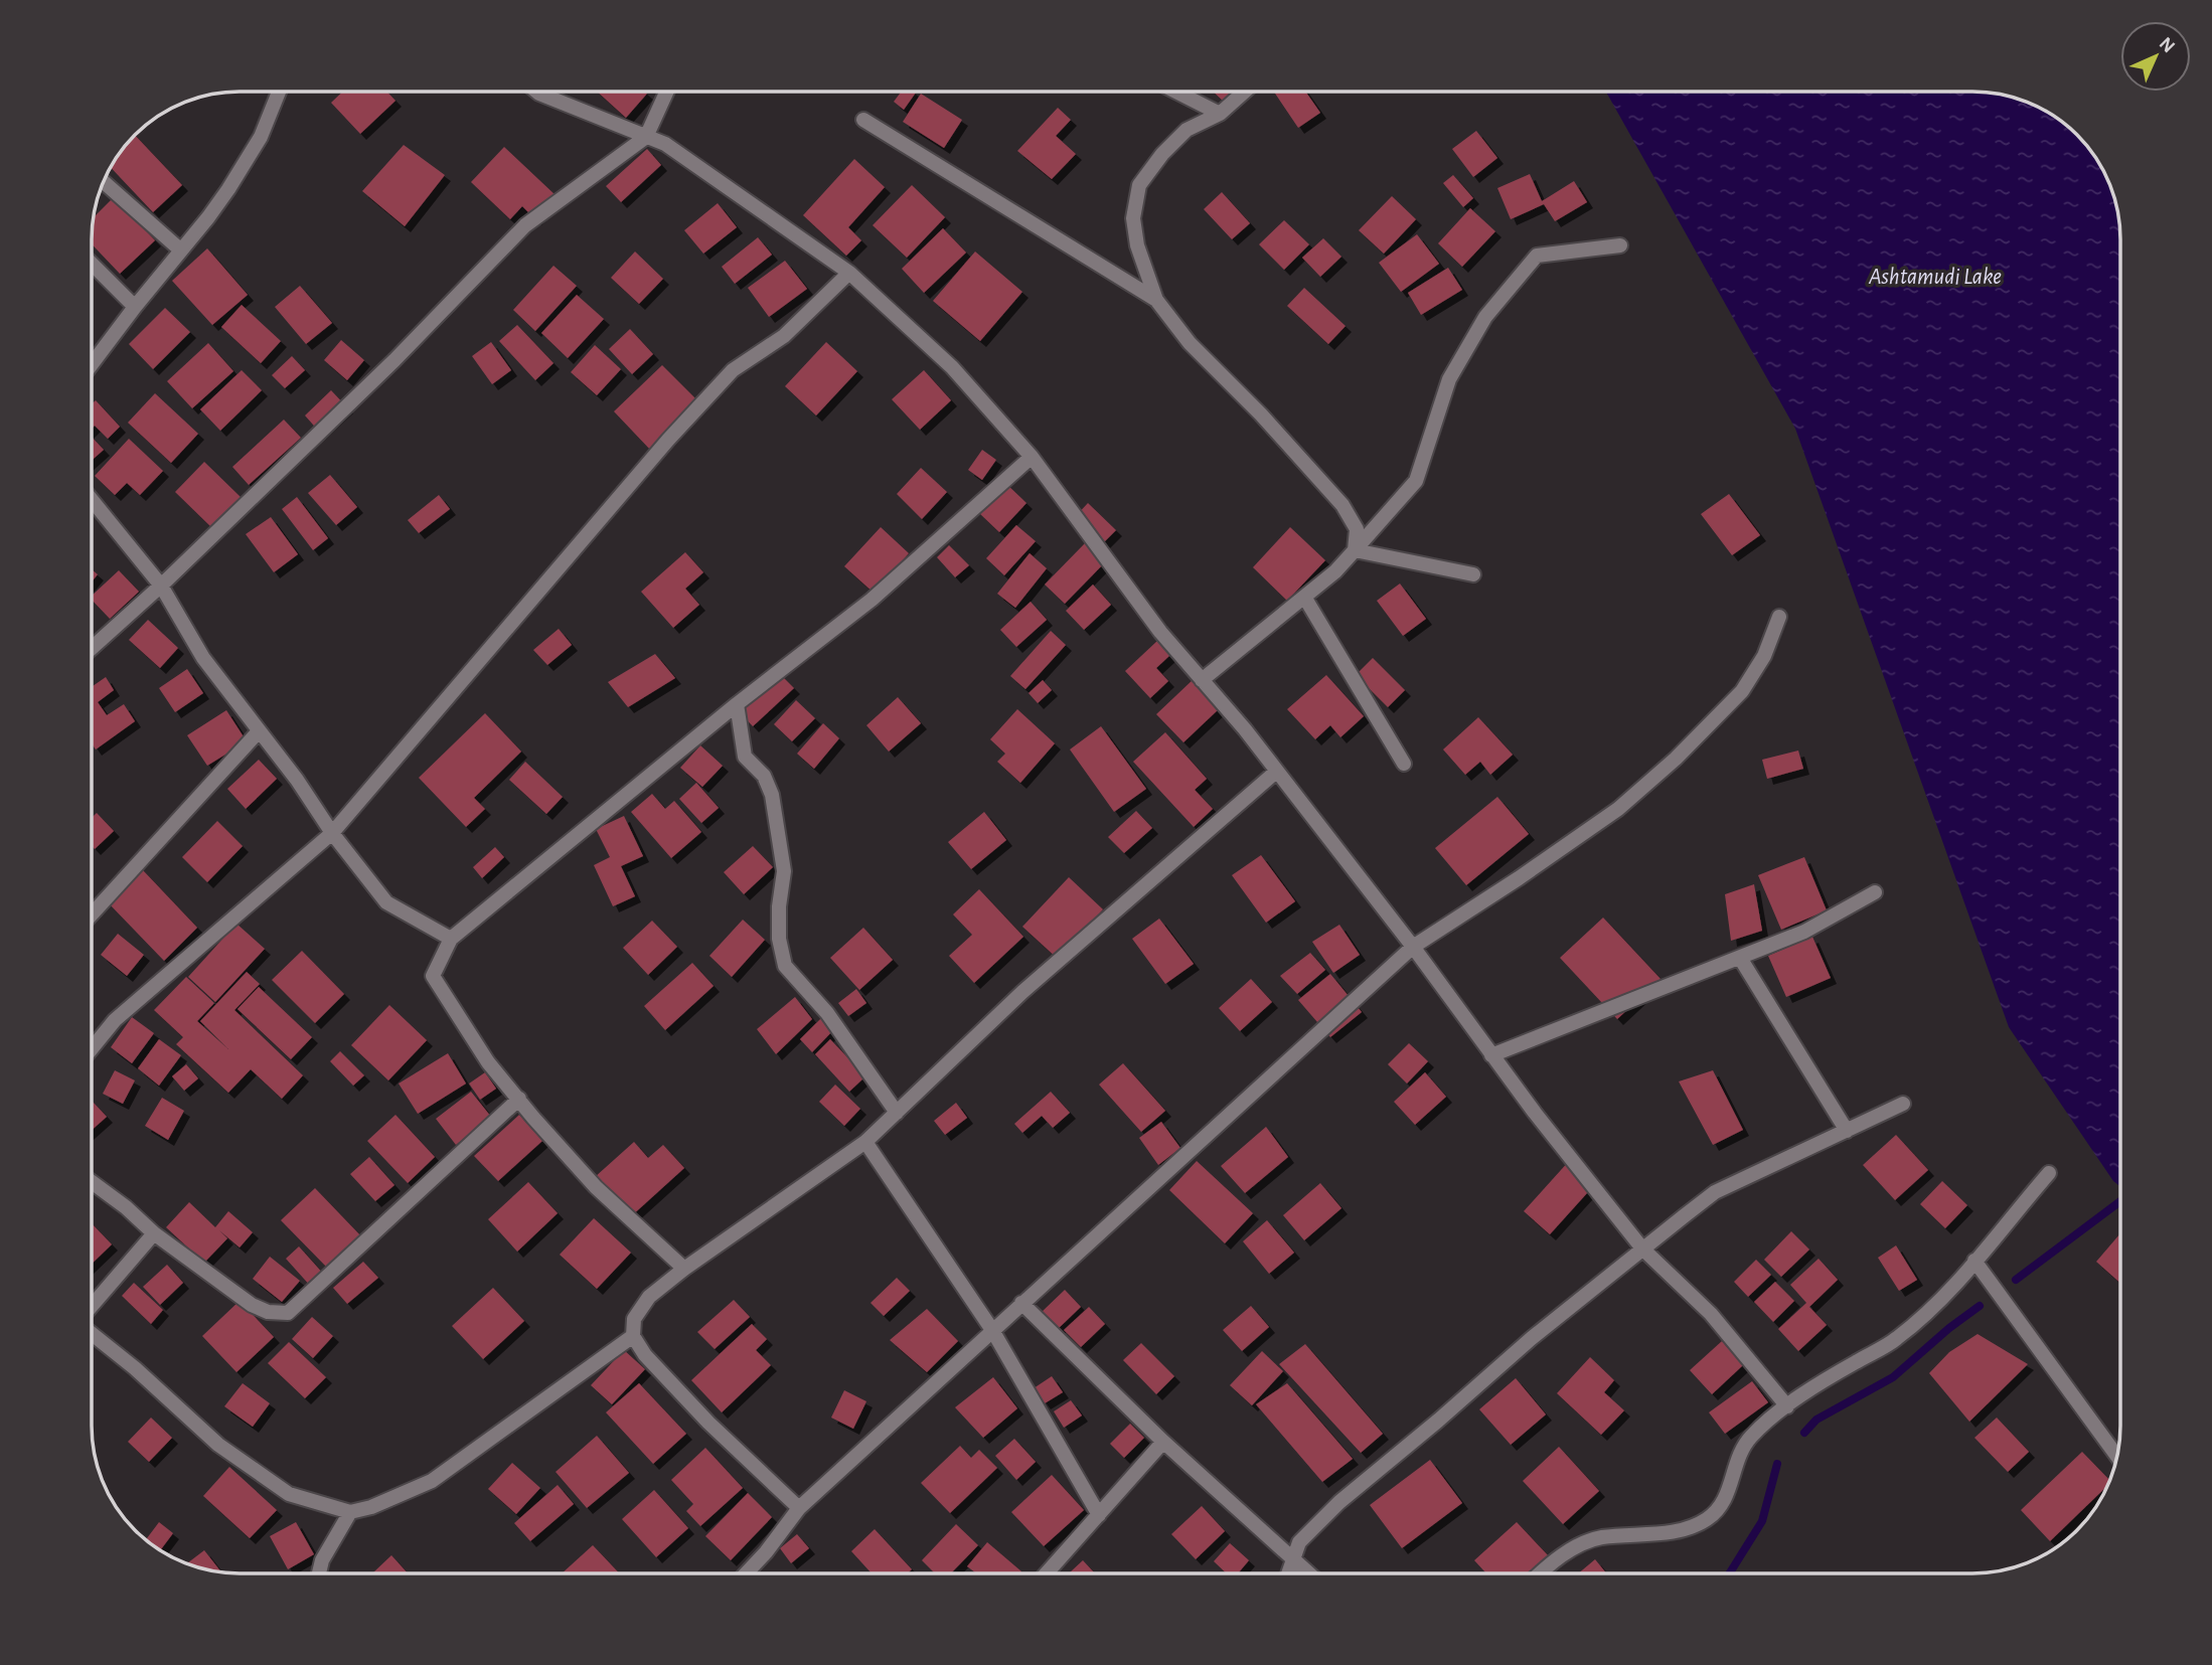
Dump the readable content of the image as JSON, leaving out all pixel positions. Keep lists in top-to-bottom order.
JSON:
{
  "water": ["Ashtamudi Lake"],
  "north": "top right"
}
